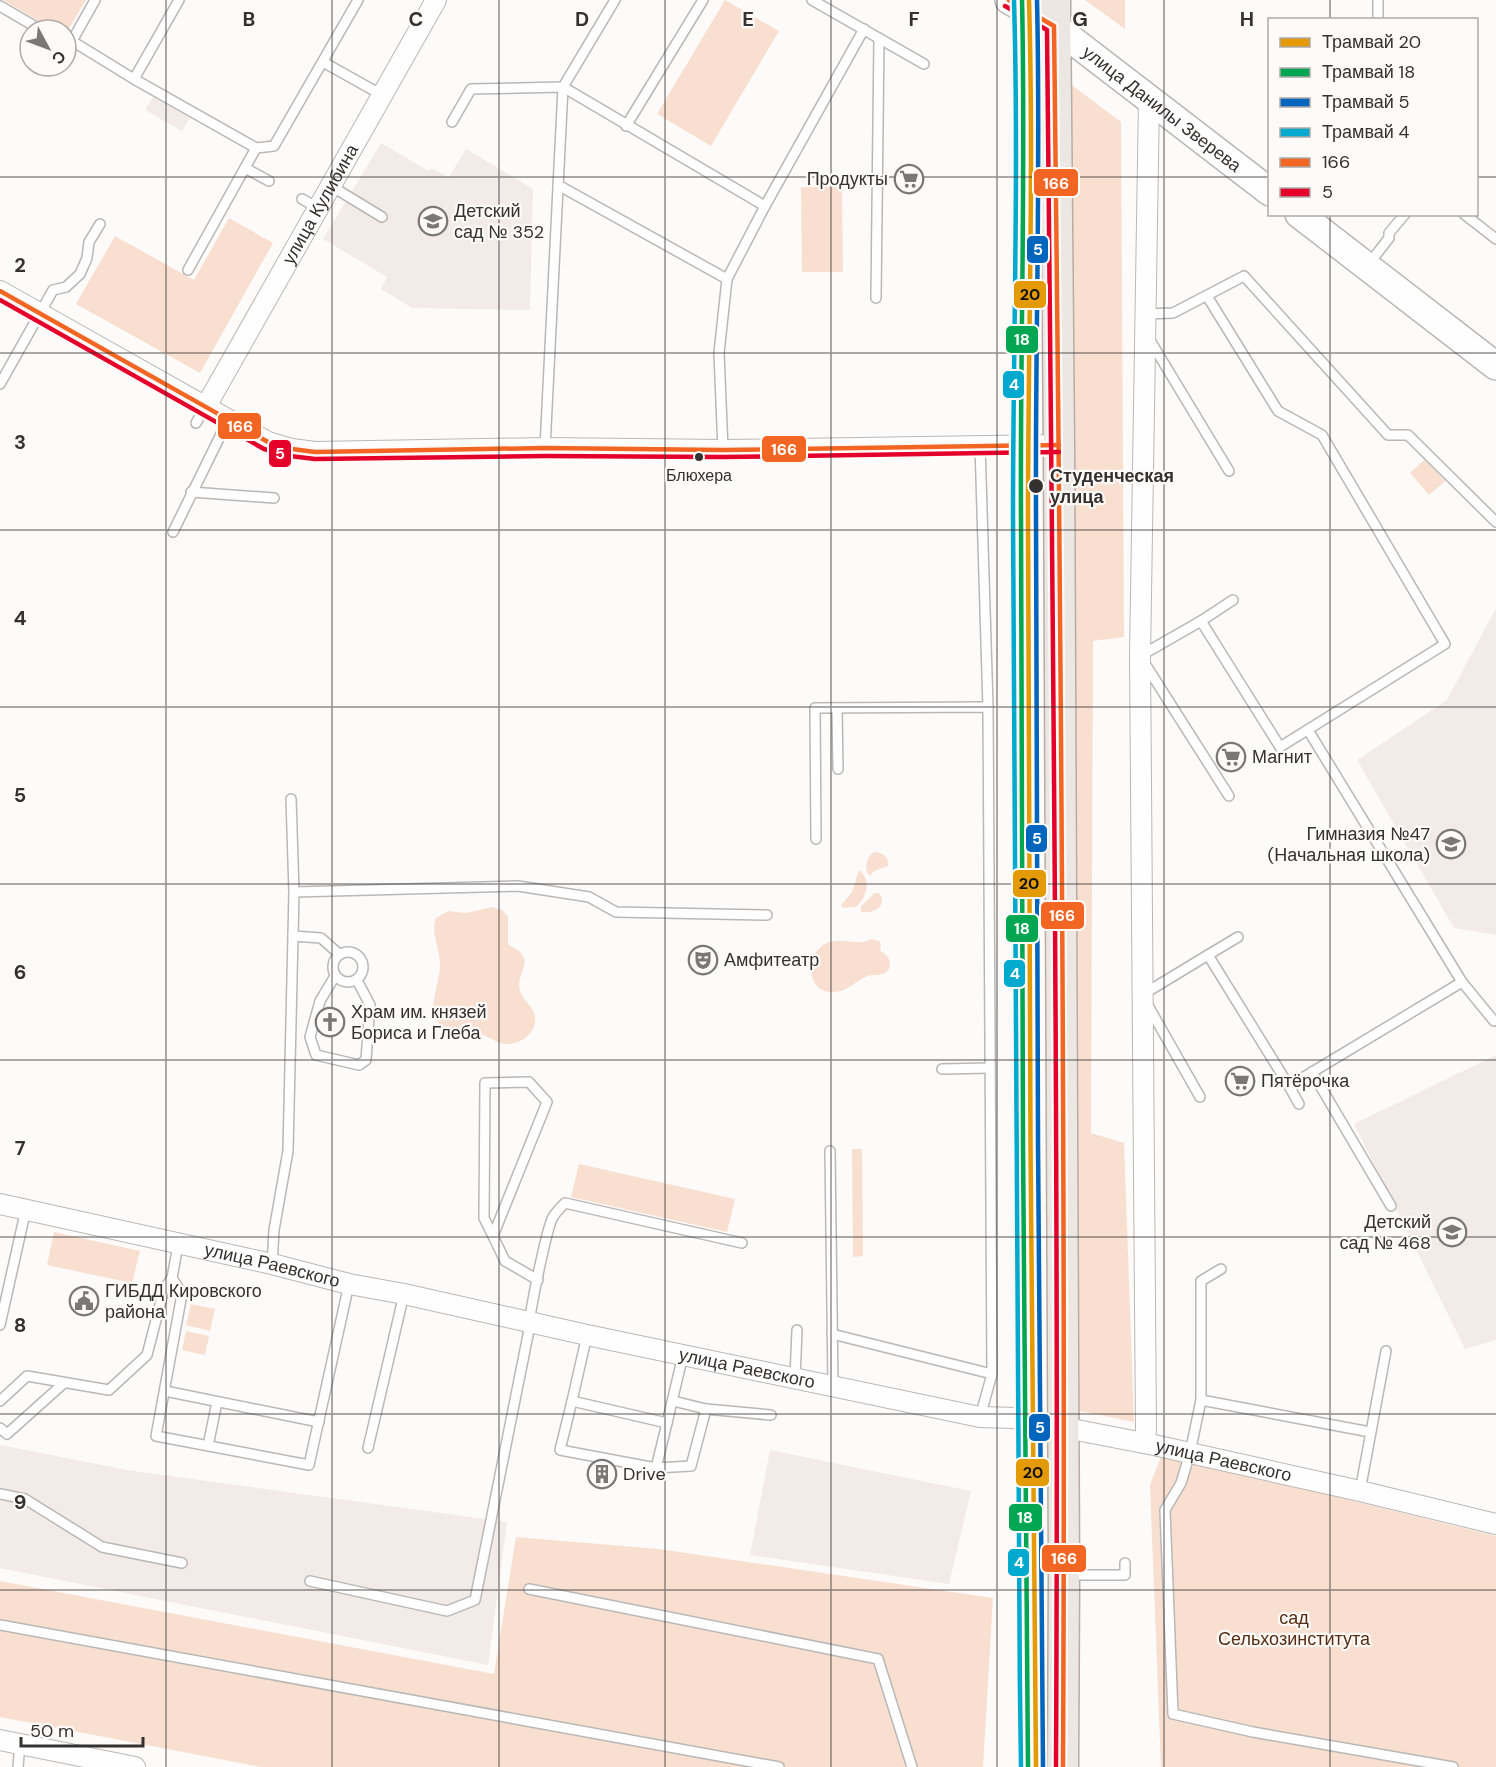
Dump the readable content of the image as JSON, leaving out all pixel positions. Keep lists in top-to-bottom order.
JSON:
{
  "streets": {
    "main road": ["улица Данилы Зверева"],
    "street": ["улица Кулибина", "улица Раевского"]
  },
  "parks": ["сад Сельхозинститута"],
  "places": {
    "supermarket": ["Продукты", "Магнит", "Пятёрочка"],
    "school or university": ["Детский сад № 352", "Гимназия №47 (Начальная школа)", "Детский сад № 468"],
    "other": ["Блюхера", "Студенческая улица"],
    "theatre": ["Амфитеатр"],
    "church": ["Храм им. князей Бориса и Глеба"],
    "public building": ["ГИБДД Кировского района"],
    "building": ["Drive"]
  },
  "lines": [
    "tram line 20",
    "tram line 18",
    "tram line 5",
    "tram line 4",
    "transit line 166",
    "transit line 5"
  ],
  "legend": [
    "Трамвай 20",
    "Трамвай 18",
    "Трамвай 5",
    "Трамвай 4",
    "166",
    "5"
  ],
  "scale_bar": "50 m",
  "north": "bottom right",
  "grid": {
    "columns": [
      "B",
      "C",
      "D",
      "E",
      "F",
      "G",
      "H"
    ],
    "rows": [
      "2",
      "3",
      "4",
      "5",
      "6",
      "7",
      "8",
      "9"
    ]
  }
}
